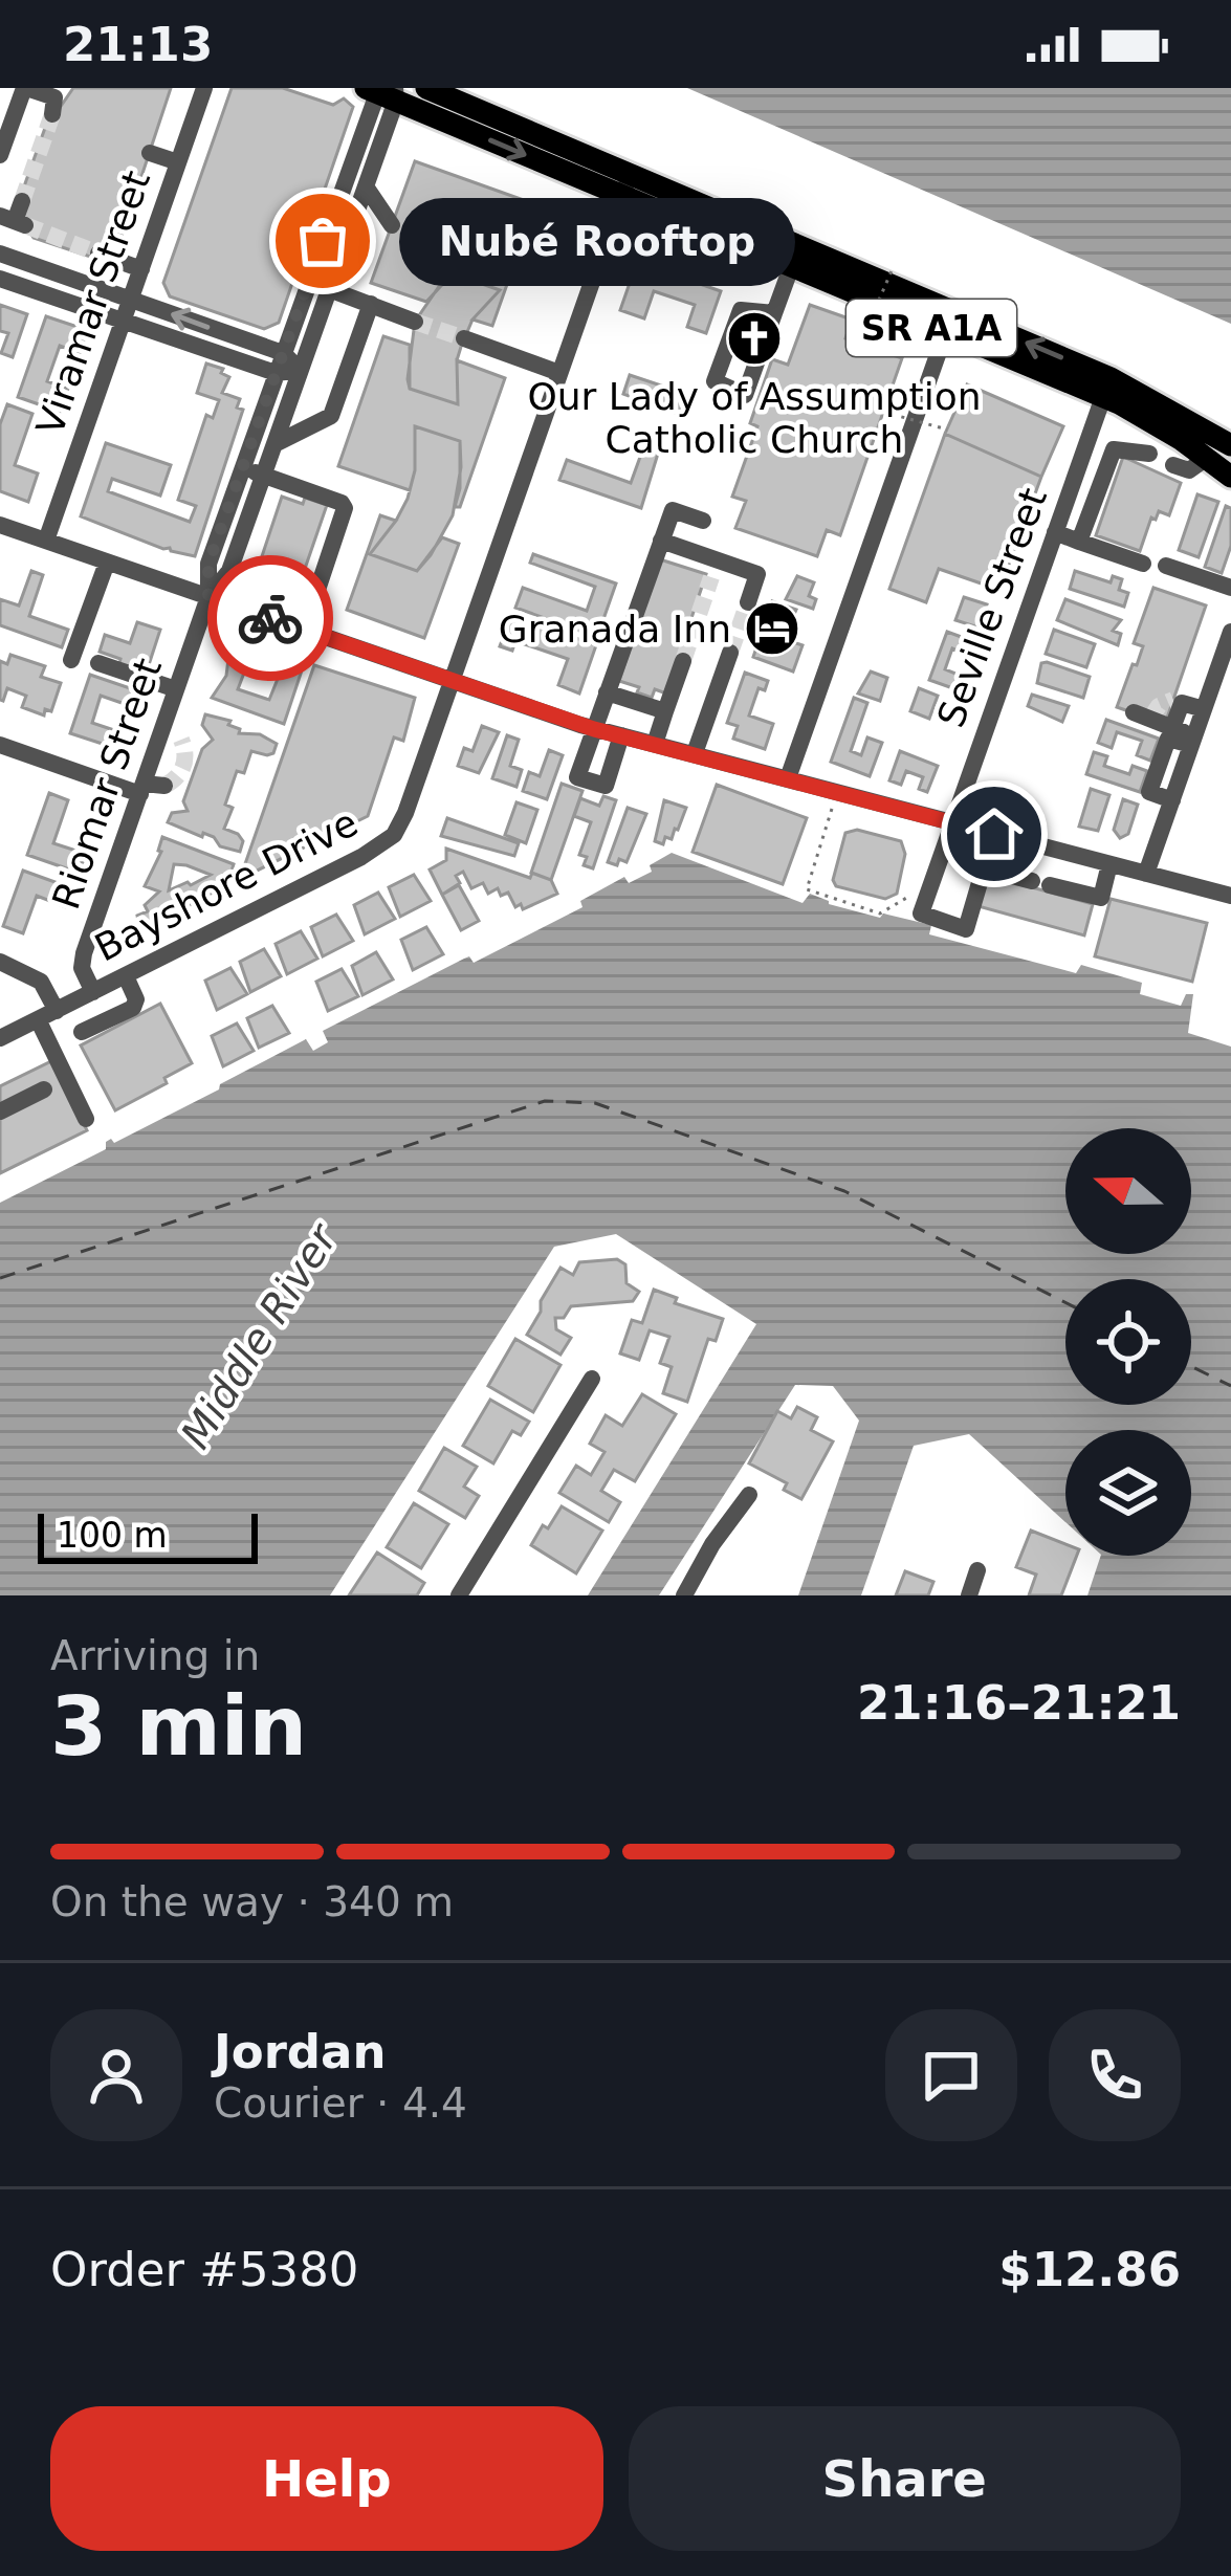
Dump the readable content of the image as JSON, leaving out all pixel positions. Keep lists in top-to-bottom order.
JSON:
{
  "streets": {
    "main road": ["SR A1A"],
    "street": [
      "Viramar Street",
      "Seville Street",
      "Riomar Street",
      "Bayshore Drive"
    ]
  },
  "crossings": [
    ["SR A1A", "Seville Street"],
    ["SR A1A", "Riomar Street"],
    ["SR A1A", "Bayshore Drive"],
    ["Riomar Street", "Bayshore Drive"]
  ],
  "water": ["Middle River"],
  "places": {
    "other": ["Nubé Rooftop"],
    "church": ["Our Lady of Assumption Catholic Church"],
    "hotel": ["Granada Inn"]
  },
  "scale_bar": "100 m",
  "north": "left",
  "page": {
    "status": "21:13",
    "bubble": "Nubé Rooftop",
    "scale": "100 m",
    "heading": ["3 min", "Arriving in", "21:16–21:21"],
    "panel": [
      "Jordan",
      "Courier · 4.4",
      "Order #5380",
      "$12.86"
    ],
    "bar": "On the way · 340 m",
    "buttons": ["Help", "Share"]
  }
}
